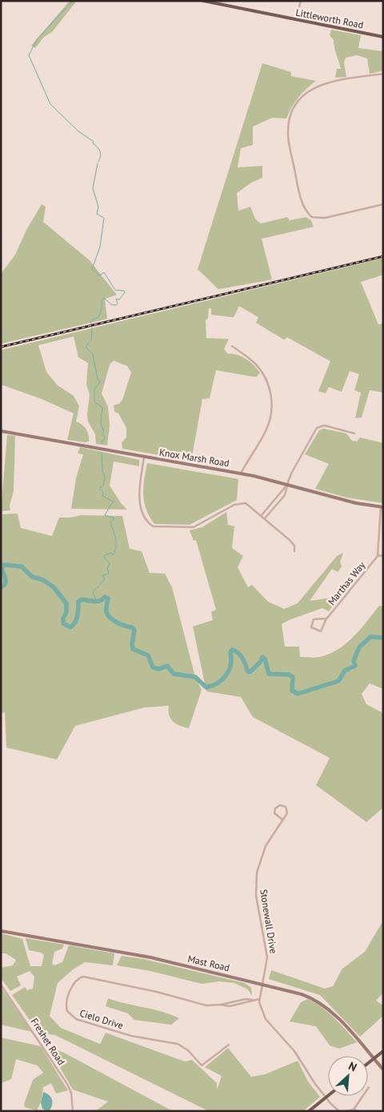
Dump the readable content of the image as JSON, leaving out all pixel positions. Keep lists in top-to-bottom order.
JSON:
{
  "streets": {
    "main road": ["Littleworth Road"],
    "street": [
      "Knox Marsh Road",
      "Marthas Way",
      "Stonewall Drive",
      "Mast Road",
      "Cielo Drive",
      "Freshet Road"
    ]
  },
  "crossings": [
    ["Stonewall Drive", "Mast Road"],
    ["Stonewall Drive", "Cielo Drive"]
  ],
  "north": "top right"
}
